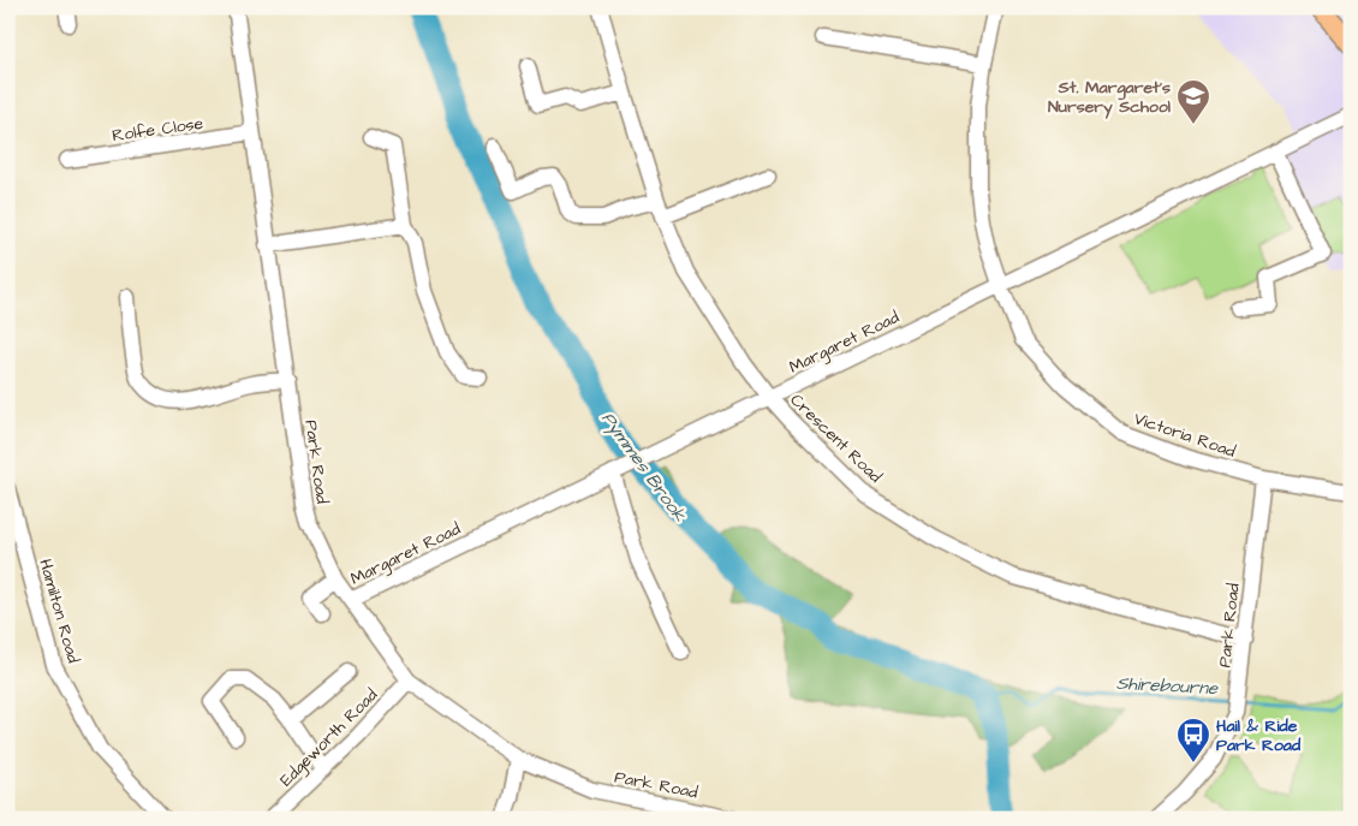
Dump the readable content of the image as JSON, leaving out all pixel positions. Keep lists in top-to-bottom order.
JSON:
{
  "streets": {
    "street": [
      "Rolfe Close",
      "Margaret Road",
      "Victoria Road",
      "Crescent Road",
      "Park Road",
      "Hamilton Road",
      "Edgeworth Road"
    ]
  },
  "crossings": [
    ["Rolfe Close", "Park Road"],
    ["Margaret Road", "Victoria Road"],
    ["Margaret Road", "Crescent Road"],
    ["Margaret Road", "Park Road"],
    ["Victoria Road", "Park Road"],
    ["Crescent Road", "Park Road"],
    ["Park Road", "Edgeworth Road"]
  ],
  "water": ["Pymmes Brook", "Shirebourne"],
  "places": {
    "school or university": ["St. Margaret's Nursery School"],
    "bus stop": ["Hail & Ride Park Road"]
  }
}
